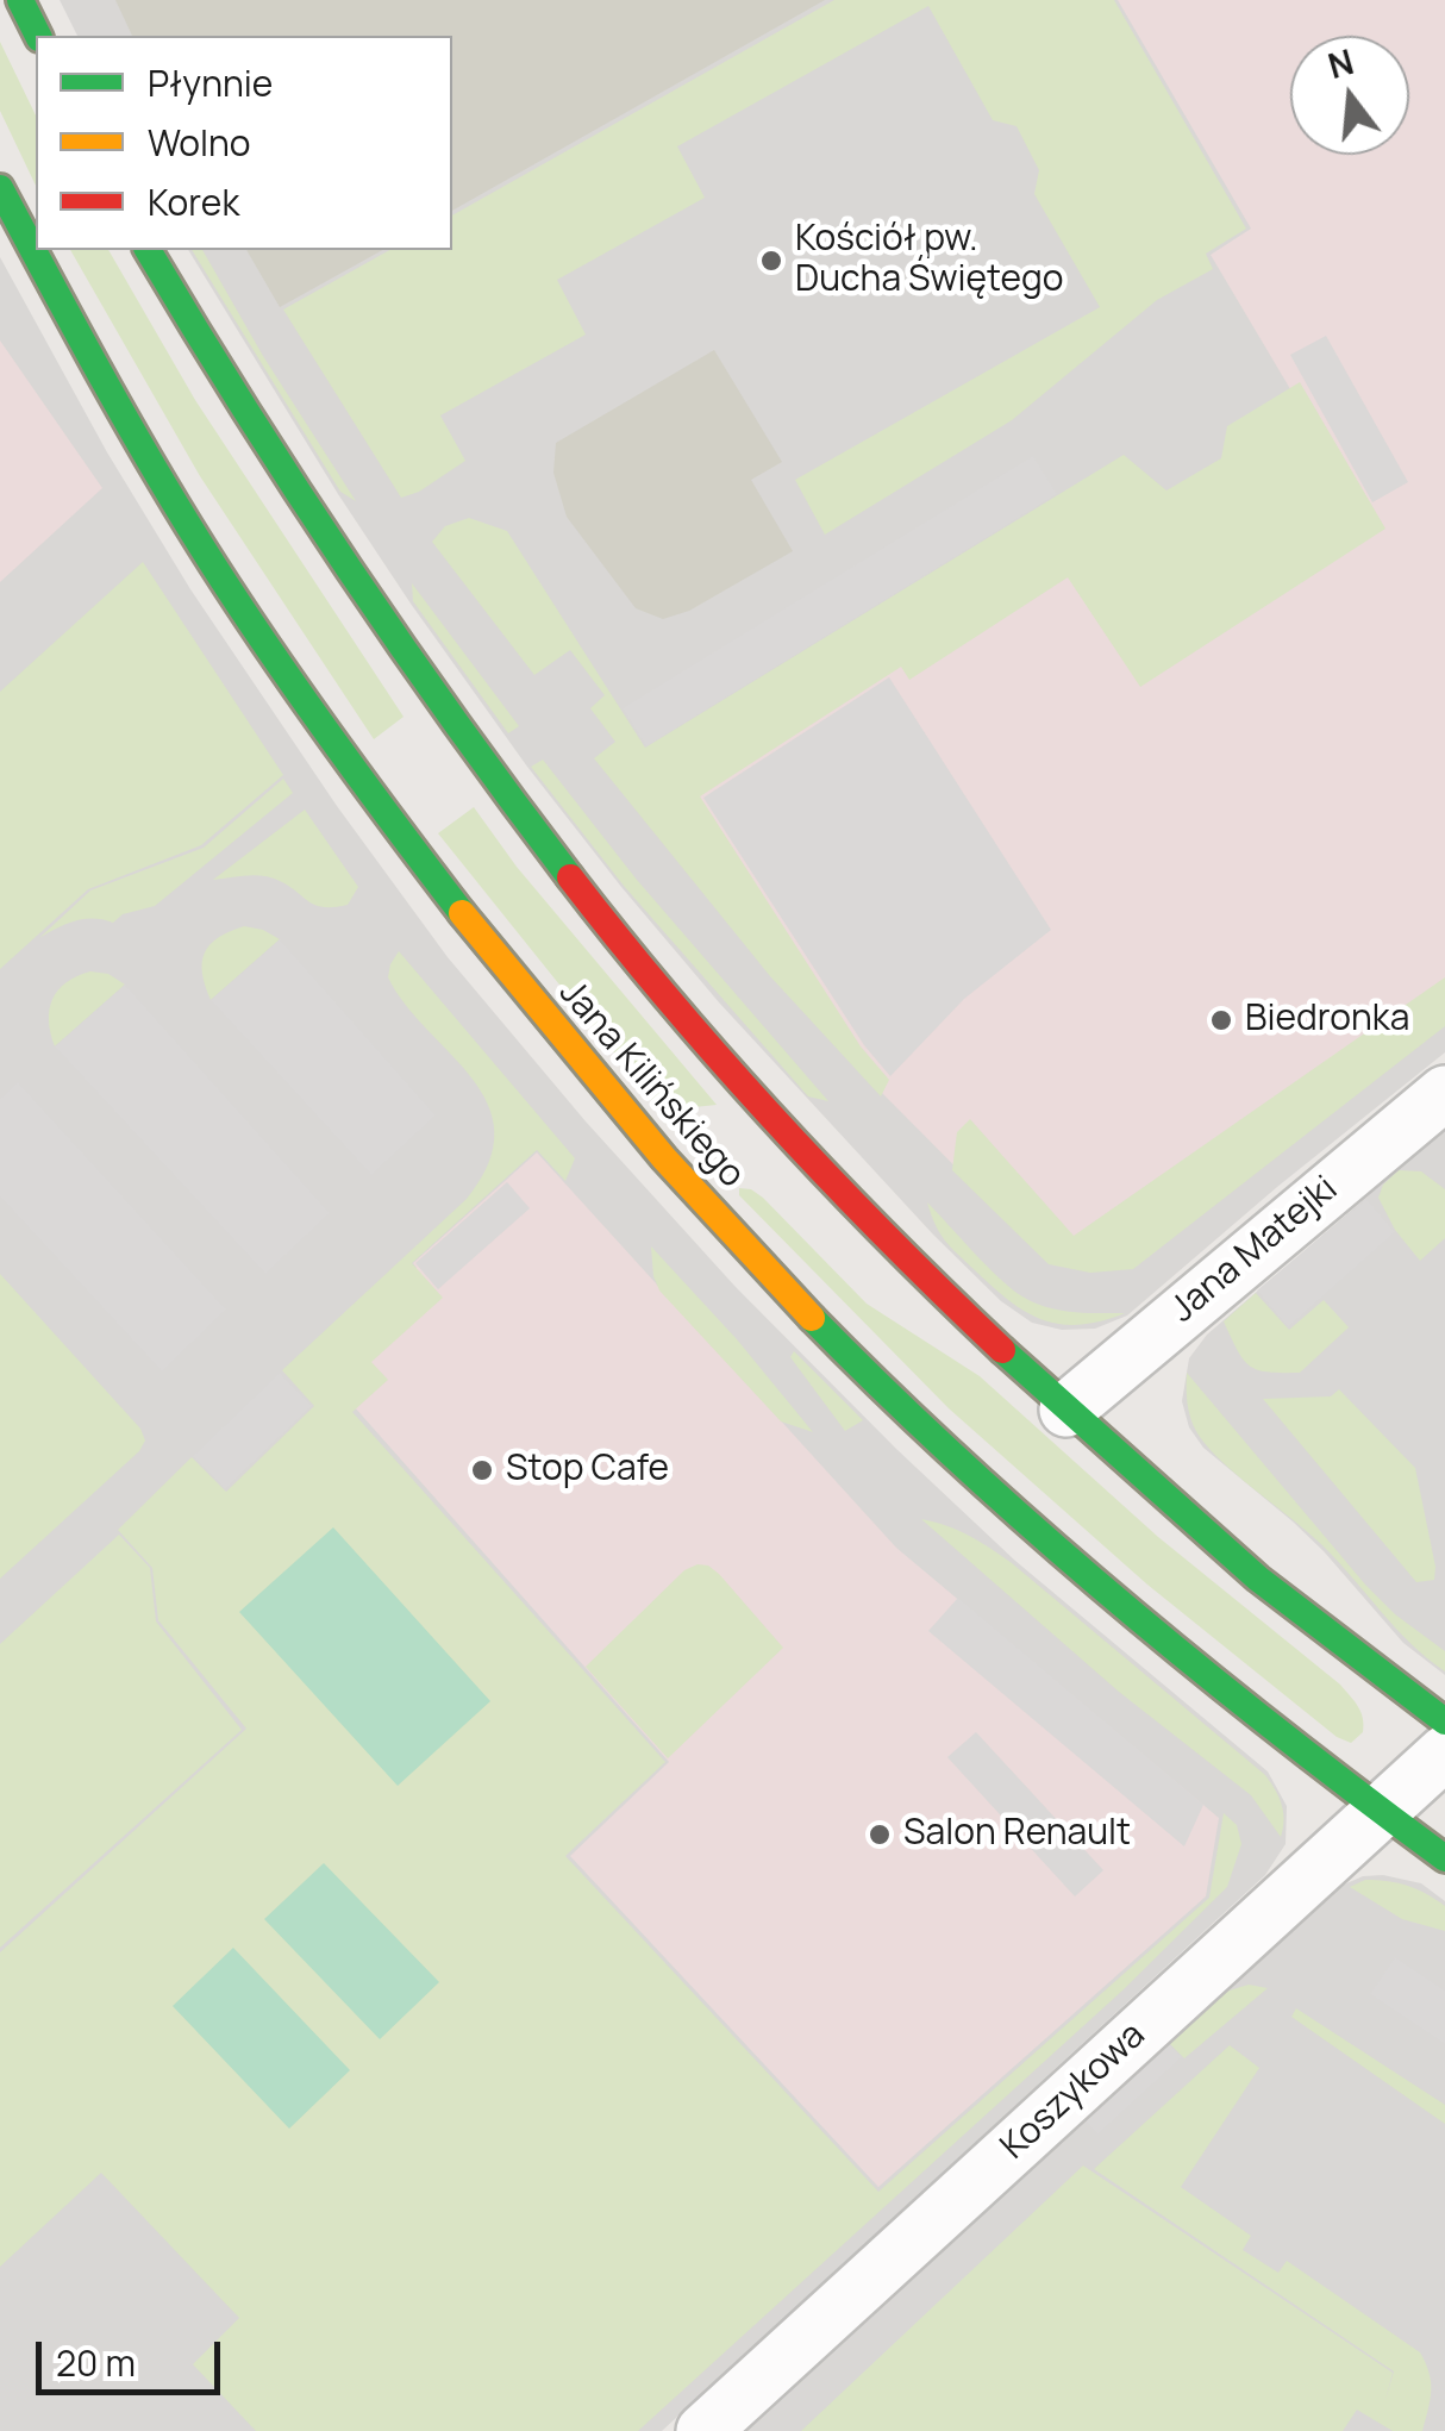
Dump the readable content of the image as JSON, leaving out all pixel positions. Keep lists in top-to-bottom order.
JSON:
{
  "streets": {
    "street": ["Jana Kilińskiego", "Jana Matejki", "Koszykowa"]
  },
  "crossings": [
    ["Jana Kilińskiego", "Jana Matejki"],
    ["Jana Kilińskiego", "Koszykowa"]
  ],
  "places": [
    "Kościół pw. Ducha Świętego",
    "Biedronka",
    "Stop Cafe",
    "Salon Renault"
  ],
  "legend": ["Płynnie", "Wolno", "Korek"],
  "scale_bar": "20 m",
  "north": "top"
}
